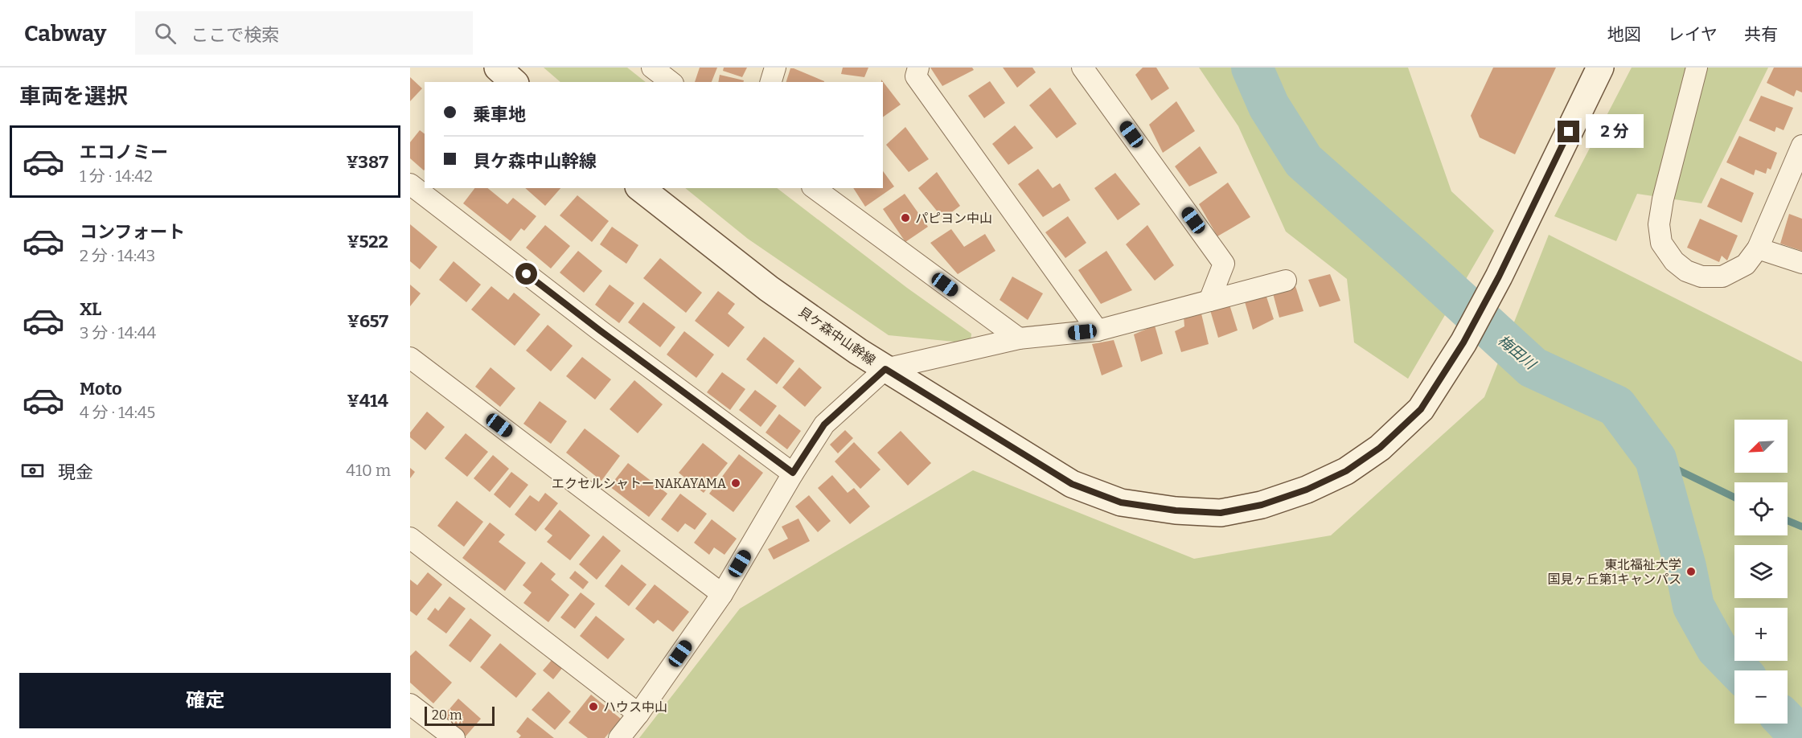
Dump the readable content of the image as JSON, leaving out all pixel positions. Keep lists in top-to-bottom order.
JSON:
{
  "streets": {
    "street": ["貝ケ森中山幹線"]
  },
  "water": ["梅田川"],
  "places": [
    "パピヨン中山",
    "エクセルシャトーNAKAYAMA",
    "東北福祉大学 国見ヶ丘第1キャンパス",
    "ハウス中山"
  ],
  "scale_bar": "20 m",
  "north": "bottom left",
  "page": {
    "header": "Cabway",
    "search": "ここで検索",
    "nav": ["地図", "レイヤ", "共有"],
    "heading": "車両を選択",
    "banner": ["乗車地", "貝ケ森中山幹線"],
    "bubble": "2 分",
    "list": [
      {
        "name": "エコノミー",
        "note": "1 分 · 14:42",
        "value": "¥387"
      },
      {
        "name": "コンフォート",
        "note": "2 分 · 14:43",
        "value": "¥522"
      },
      {
        "name": "XL",
        "note": "3 分 · 14:44",
        "value": "¥657"
      },
      {
        "name": "Moto",
        "note": "4 分 · 14:45",
        "value": "¥414"
      }
    ],
    "map_buttons": ["+", "−"],
    "pay": ["現金", "410 m"],
    "buttons": "確定",
    "scale": "20 m"
  }
}
